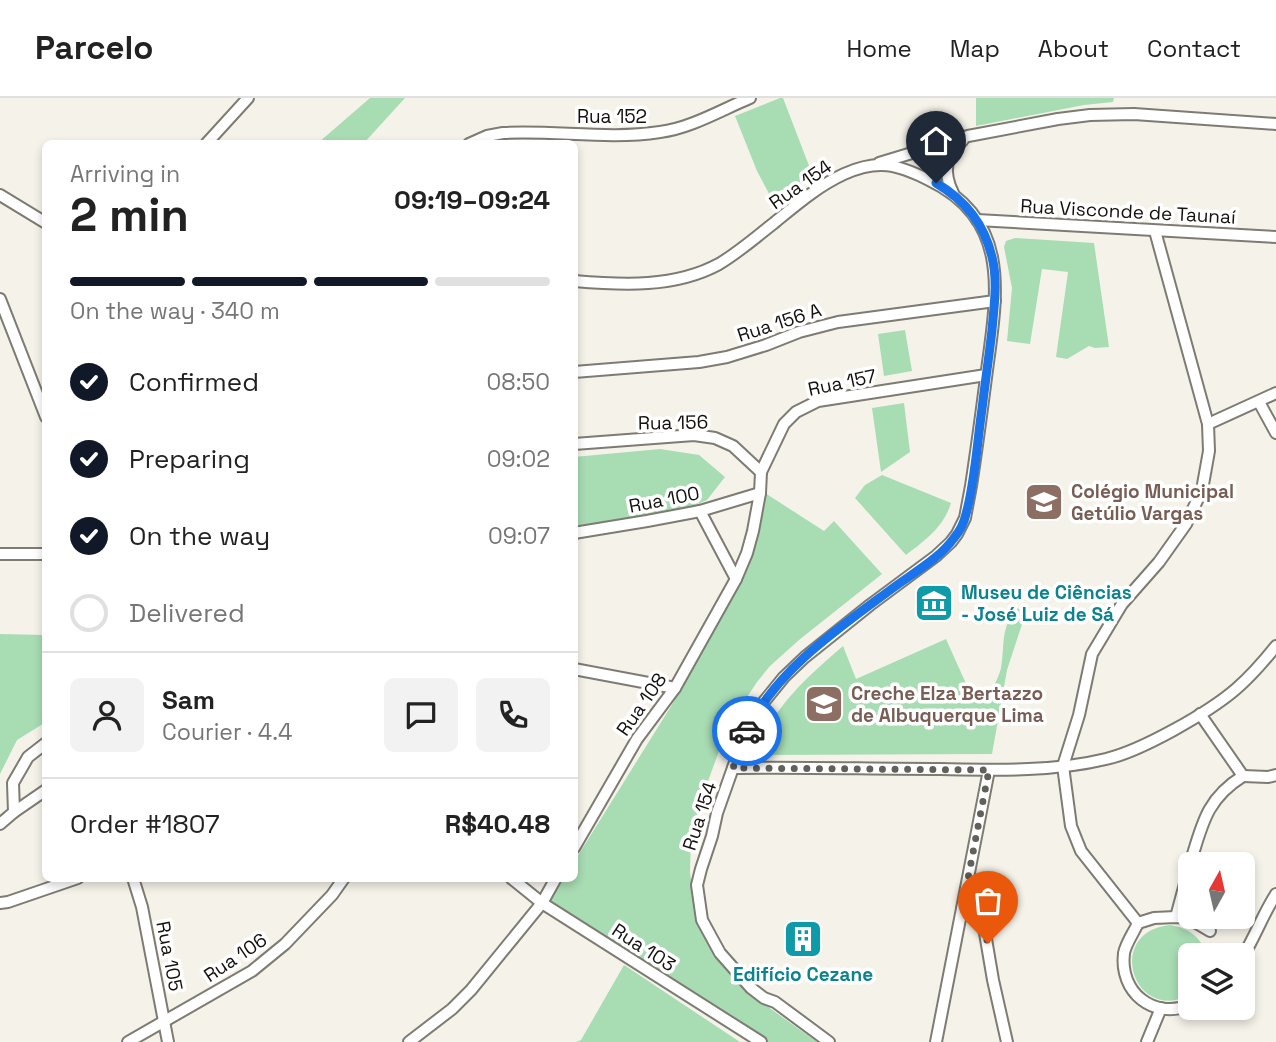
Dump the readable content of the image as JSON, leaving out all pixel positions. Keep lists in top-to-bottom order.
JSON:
{
  "streets": {
    "street": [
      "Rua 152",
      "Rua 154",
      "Rua Visconde de Taunaí",
      "Rua 156 A",
      "Rua 157",
      "Rua 156",
      "Rua 100",
      "Rua 108",
      "Rua 103",
      "Rua 105",
      "Rua 106"
    ]
  },
  "crossings": [
    ["Rua 154", "Rua Visconde de Taunaí"],
    ["Rua 154", "Rua 156 A"],
    ["Rua 154", "Rua 157"],
    ["Rua 157", "Rua 156"],
    ["Rua 157", "Rua 100"],
    ["Rua 157", "Rua 108"],
    ["Rua 100", "Rua 108"],
    ["Rua 105", "Rua 106"]
  ],
  "places": {
    "school or university": ["Colégio Municipal Getúlio Vargas", "Creche Elza Bertazzo de Albuquerque Lima"],
    "museum": ["Museu de Ciências - José Luiz de Sá"],
    "building": ["Edifício Cezane"]
  },
  "north": "top",
  "page": {
    "header": "Parcelo",
    "nav": [
      "Home",
      "Map",
      "About",
      "Contact"
    ],
    "heading": ["2 min", "Arriving in", "09:19–09:24"],
    "panel": [
      "Sam",
      "Courier · 4.4",
      "Order #1807",
      "R$40.48"
    ],
    "bar": "On the way · 340 m",
    "list": [
      ["Confirmed", "08:50"],
      ["Preparing", "09:02"],
      ["On the way", "09:07"],
      "Delivered"
    ]
  }
}
